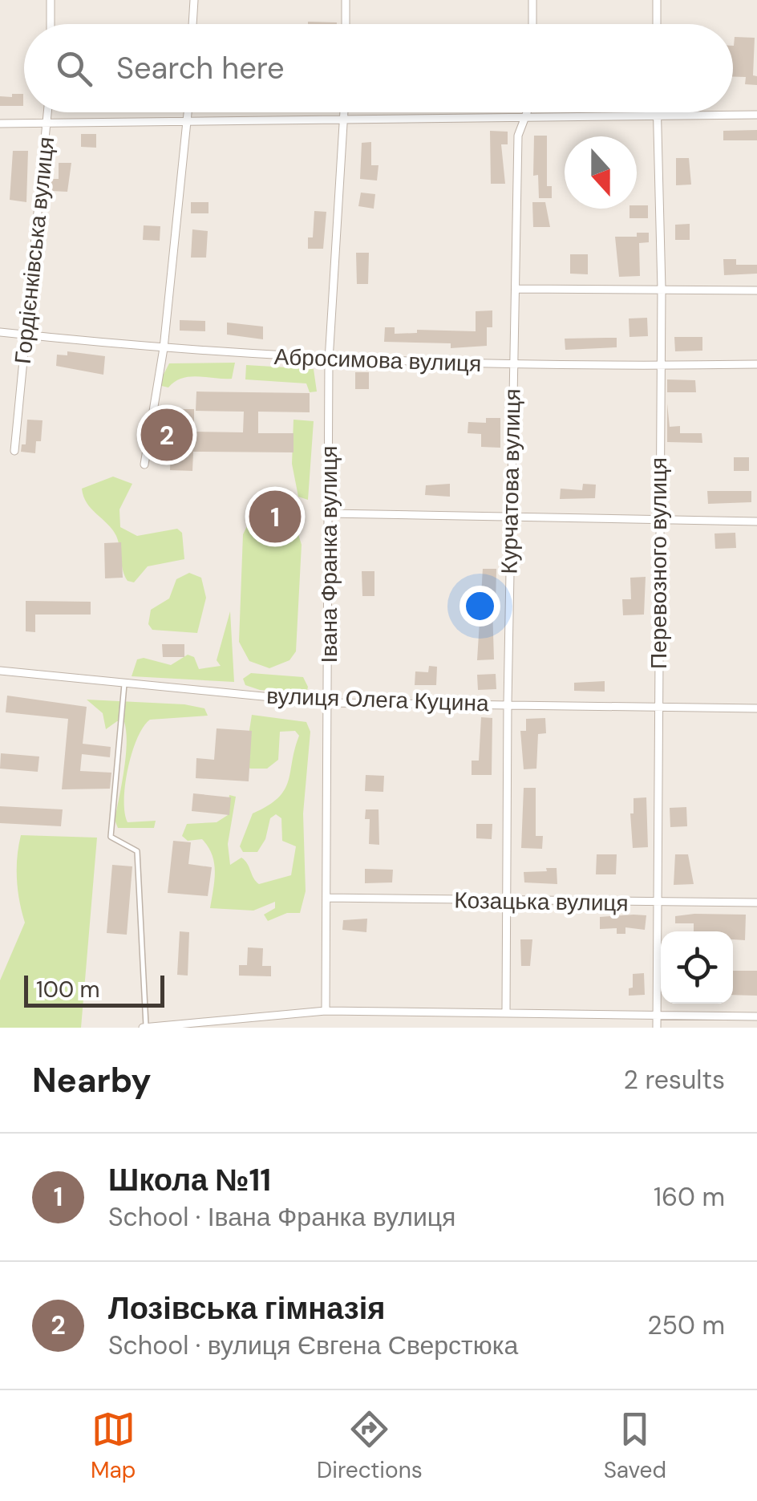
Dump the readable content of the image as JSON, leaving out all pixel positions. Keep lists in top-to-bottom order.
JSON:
{
  "streets": {
    "street": [
      "Гордієнківська вулиця",
      "Абросимова вулиця",
      "Курчатова вулиця",
      "Івана Франка вулиця",
      "Перевозного вулиця",
      "вулиця Олега Куцина",
      "Козацька вулиця"
    ]
  },
  "crossings": [
    ["Гордієнківська вулиця", "Абросимова вулиця"],
    ["Абросимова вулиця", "Курчатова вулиця"],
    ["Абросимова вулиця", "Івана Франка вулиця"],
    ["Абросимова вулиця", "Перевозного вулиця"],
    ["Курчатова вулиця", "вулиця Олега Куцина"],
    ["Курчатова вулиця", "Козацька вулиця"],
    ["Івана Франка вулиця", "вулиця Олега Куцина"],
    ["Івана Франка вулиця", "Козацька вулиця"],
    ["Перевозного вулиця", "вулиця Олега Куцина"],
    ["Перевозного вулиця", "Козацька вулиця"]
  ],
  "scale_bar": "100 m",
  "north": "bottom",
  "page": {
    "search": "Search here",
    "pins": ["2", "1"],
    "scale": "100 m",
    "heading": ["Nearby", "2 results"],
    "list": [
      {
        "mark": "1",
        "name": "Школа №11",
        "note": "School · Івана Франка вулиця",
        "value": "160 m"
      },
      {
        "mark": "2",
        "name": "Лозівська гімназія",
        "note": "School · вулиця Євгена Сверстюка",
        "value": "250 m"
      }
    ],
    "nav": ["Map", "Directions", "Saved"]
  }
}
